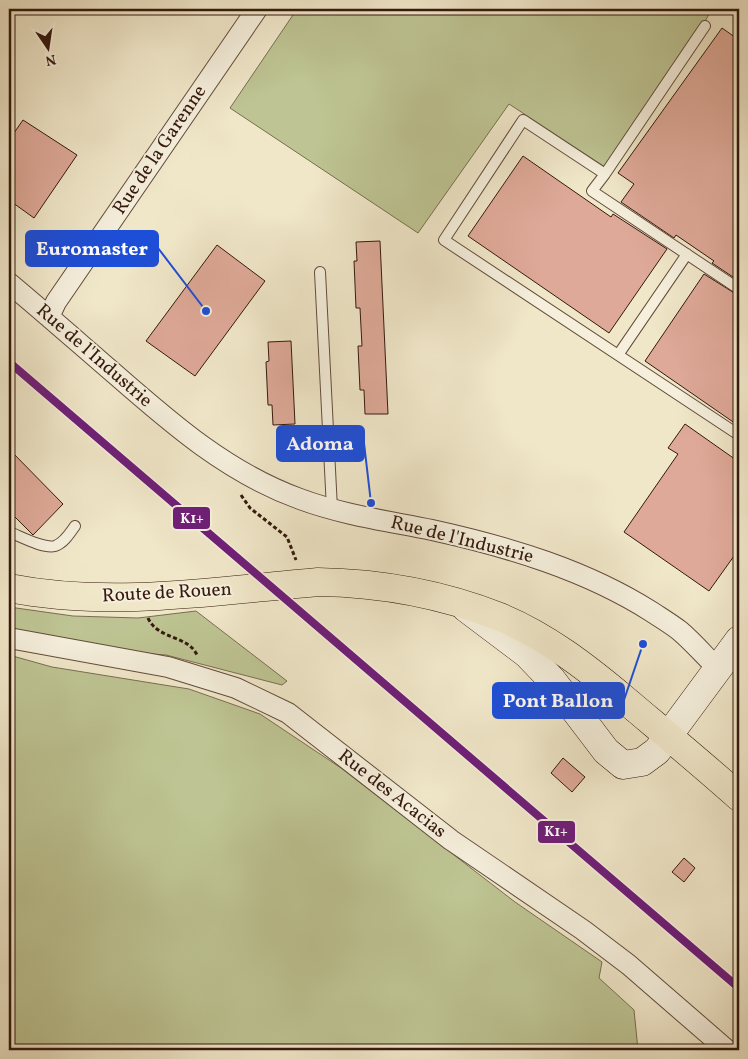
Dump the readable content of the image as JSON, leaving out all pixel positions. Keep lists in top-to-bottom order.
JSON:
{
  "streets": {
    "main road": ["Route de Rouen"],
    "street": ["Rue de la Garenne", "Rue de l'Industrie", "Rue des Acacias"]
  },
  "crossings": [
    ["Rue de la Garenne", "Rue de l'Industrie"]
  ],
  "places": ["Euromaster", "Adoma", "Pont Ballon"],
  "lines": ["transit line K1+"],
  "north": "bottom"
}
